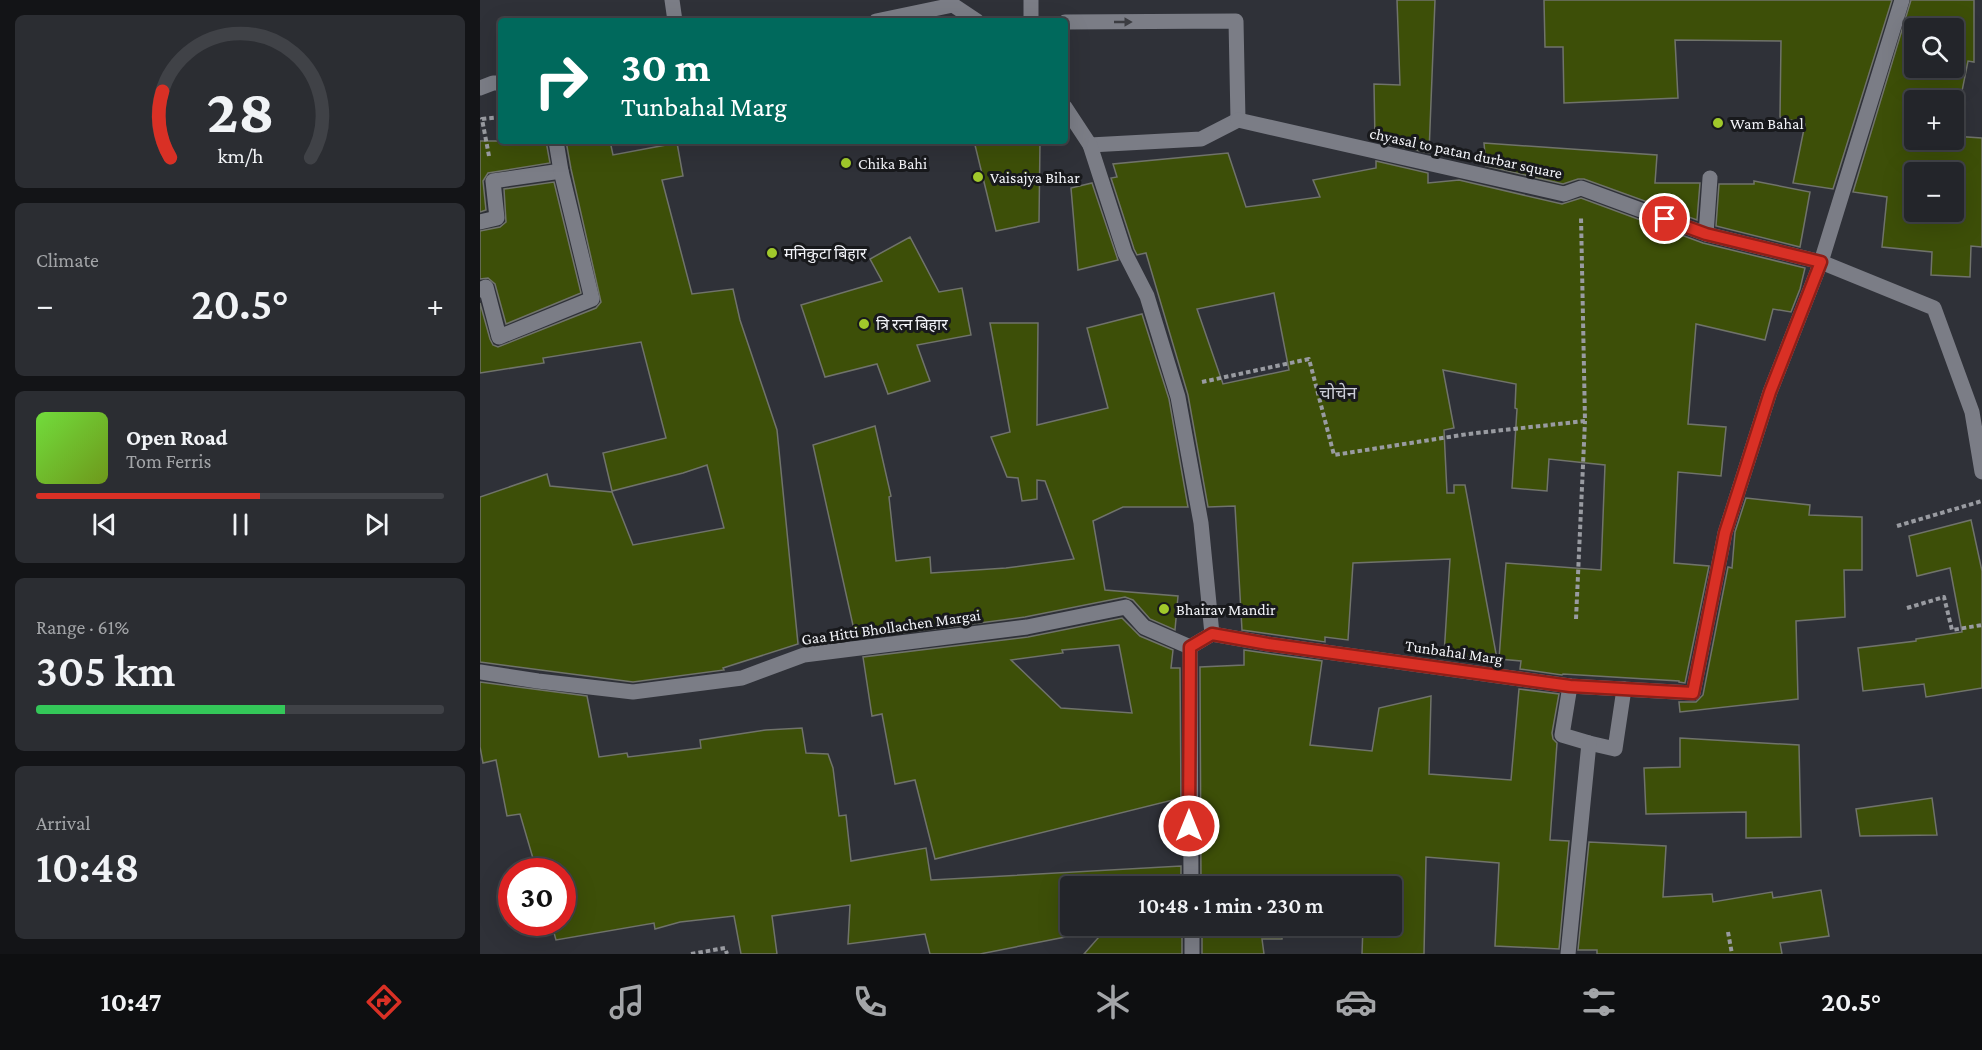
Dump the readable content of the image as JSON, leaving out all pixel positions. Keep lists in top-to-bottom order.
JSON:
{
  "streets": {
    "street": ["chyasal to patan durbar square", "Gaa Hitti Bhollachen Margai", "Tunbahal Marg"]
  },
  "crossings": [
    ["chyasal to patan durbar square", "Tunbahal Marg"]
  ],
  "districts": ["चोचेन"],
  "places": [
    "Wam Bahal",
    "Chika Bahi",
    "Vaisajya Bihar",
    "मनिकुटा बिहार",
    "त्रि रत्न बिहार",
    "Bhairav Mandir"
  ],
  "page": {
    "map_buttons": ["+", "−"],
    "turn": ["30 m", "Tunbahal Marg"],
    "tile": [
      "Climate",
      ["Range · 61%", "305 km"],
      ["Arrival", "10:48"]
    ],
    "heat": ["−", "20.5°", "+"],
    "song": ["Open Road", "Tom Ferris"],
    "limit": "30",
    "trip": "10:48 · 1 min · 230 m",
    "tabs": ["10:47", "20.5°"],
    "gauge": ["28", "km/h"]
  }
}
